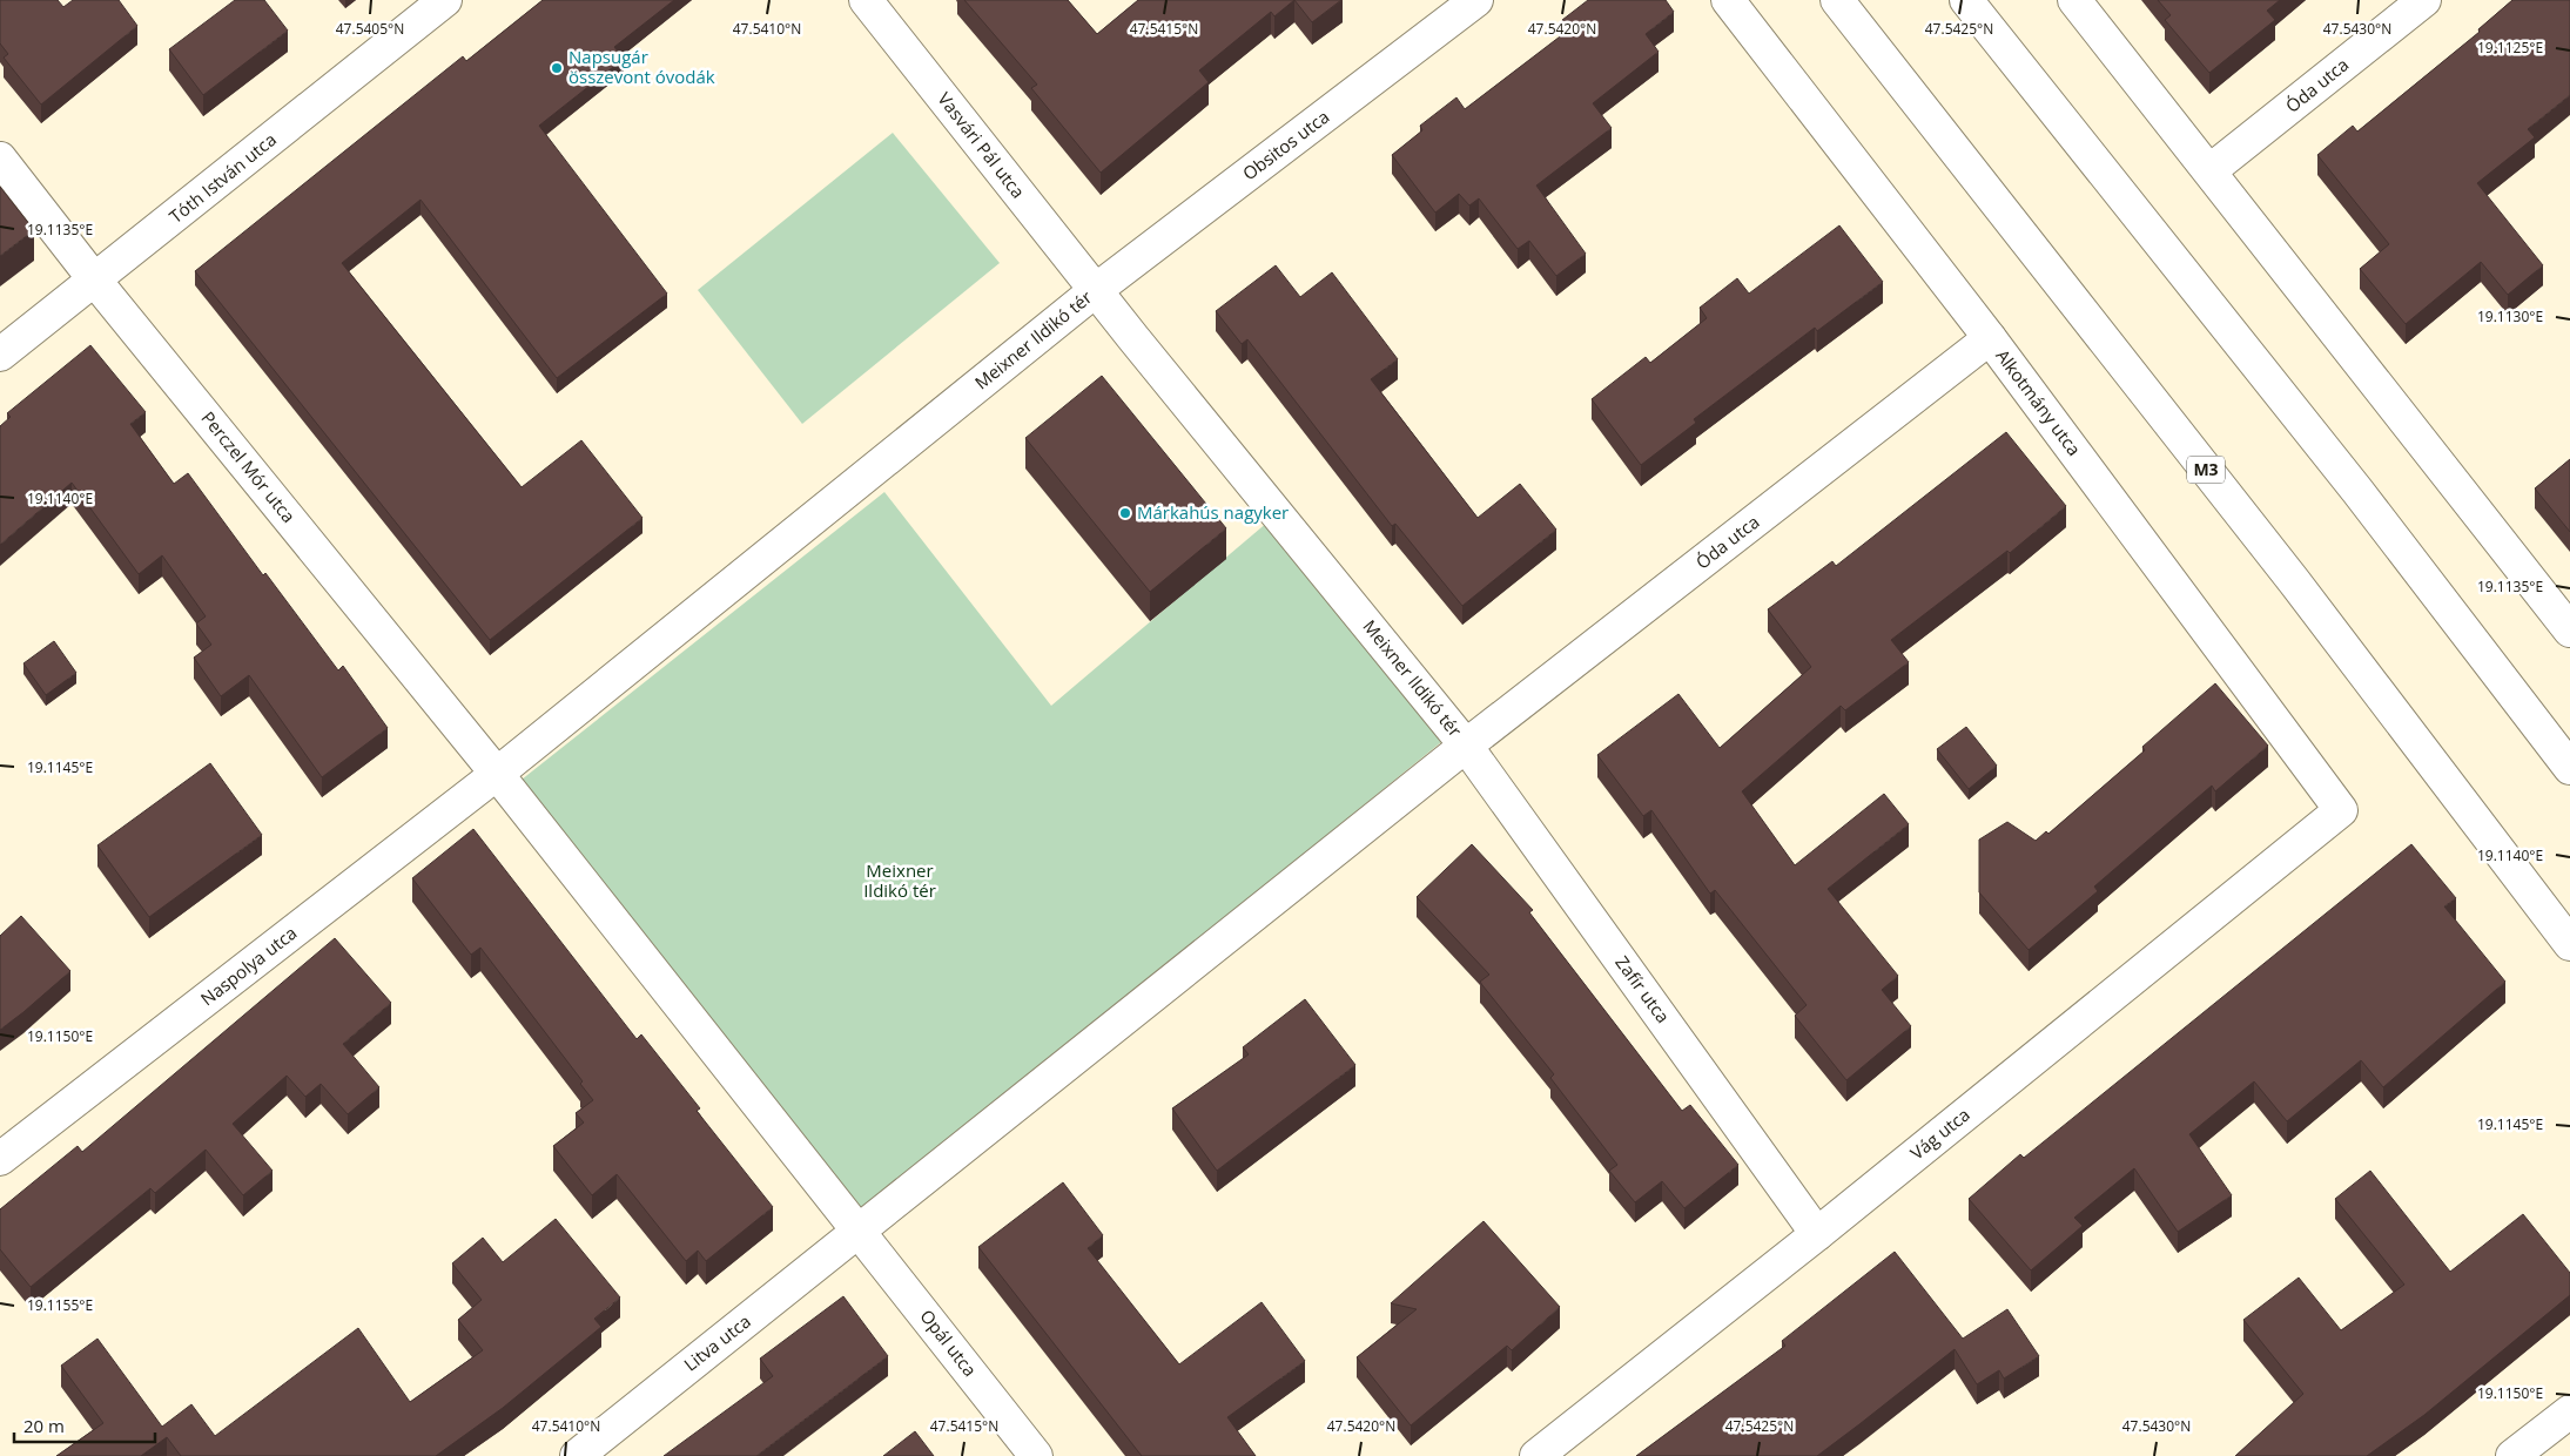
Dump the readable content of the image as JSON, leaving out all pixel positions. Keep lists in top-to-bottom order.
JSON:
{
  "streets": {
    "street": [
      "Óda utca",
      "Vasvári Pál utca",
      "Obsitos utca",
      "Tóth István utca",
      "Meixner Ildikó tér",
      "Alkotmány utca",
      "Perczel Mór utca",
      "M3",
      "Naspolya utca",
      "Zafír utca",
      "Vág utca",
      "Litva utca",
      "Opál utca"
    ]
  },
  "crossings": [
    ["Óda utca", "Meixner Ildikó tér"],
    ["Óda utca", "Alkotmány utca"],
    ["Óda utca", "Zafír utca"],
    ["Vasvári Pál utca", "Obsitos utca"],
    ["Vasvári Pál utca", "Meixner Ildikó tér"],
    ["Obsitos utca", "Meixner Ildikó tér"],
    ["Tóth István utca", "Perczel Mór utca"],
    ["Meixner Ildikó tér", "Perczel Mór utca"],
    ["Meixner Ildikó tér", "Naspolya utca"],
    ["Meixner Ildikó tér", "Zafír utca"],
    ["Meixner Ildikó tér", "Litva utca"],
    ["Meixner Ildikó tér", "Opál utca"],
    ["Alkotmány utca", "Vág utca"],
    ["Perczel Mór utca", "Naspolya utca"],
    ["Zafír utca", "Vág utca"],
    ["Litva utca", "Opál utca"]
  ],
  "parks": ["Meixner Ildikó tér"],
  "places": ["Napsugár összevont óvodák", "Márkahús nagyker"],
  "scale_bar": "20 m",
  "coordinates": [
    "47.5405°N",
    "47.5410°N",
    "47.5415°N",
    "47.5420°N",
    "47.5425°N",
    "47.5430°N",
    "19.1125°E",
    "19.1135°E",
    "19.1130°E",
    "19.1140°E",
    "19.1145°E",
    "19.1150°E",
    "19.1155°E"
  ]
}
